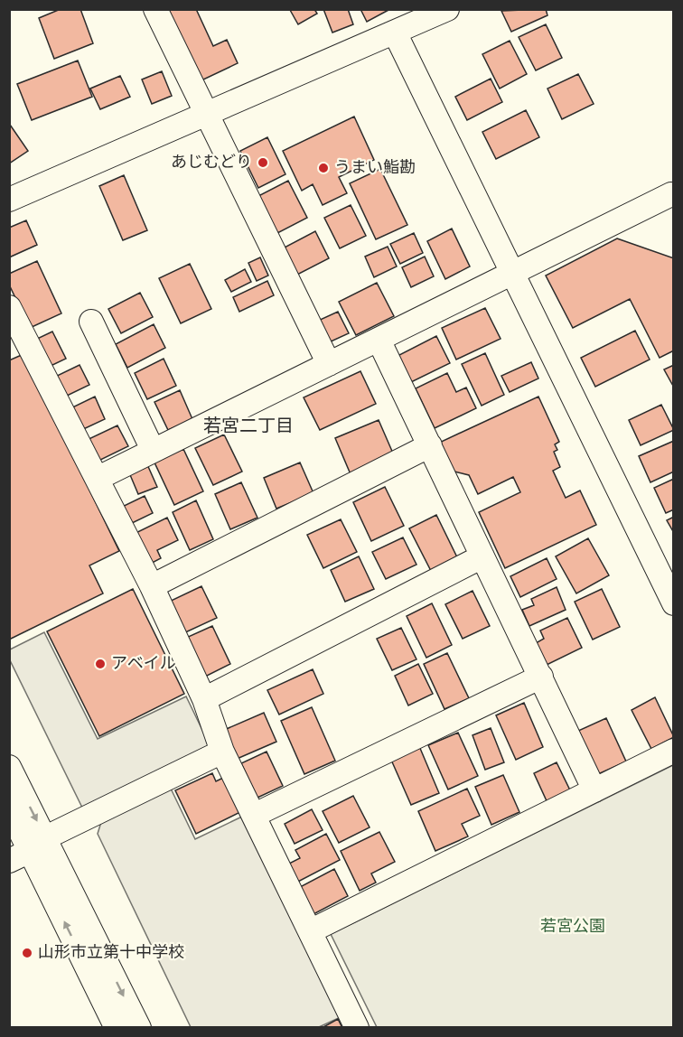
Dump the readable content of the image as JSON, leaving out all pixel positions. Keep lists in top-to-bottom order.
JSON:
{
  "districts": ["若宮二丁目"],
  "parks": ["若宮公園"],
  "places": [
    "あじむどり",
    "うまい鮨勘",
    "アベイル",
    "山形市立第十中学校"
  ]
}
